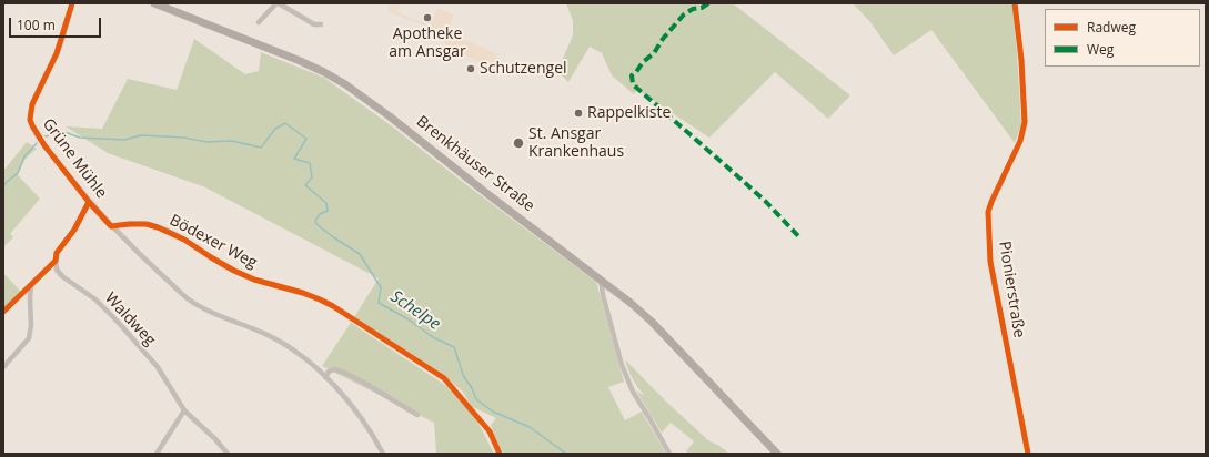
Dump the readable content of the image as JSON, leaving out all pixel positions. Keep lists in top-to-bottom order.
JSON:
{
  "streets": {
    "main road": ["Brenkhäuser Straße"],
    "street": [
      "Grüne Mühle",
      "Bödexer Weg",
      "Pionierstraße",
      "Waldweg"
    ]
  },
  "crossings": [
    ["Grüne Mühle", "Bödexer Weg"]
  ],
  "water": ["Schelpe"],
  "places": [
    "Apotheke am Ansgar",
    "Schutzengel",
    "Rappelkiste",
    "St. Ansgar Krankenhaus"
  ],
  "legend": ["Radweg", "Weg"],
  "scale_bar": "100 m"
}
